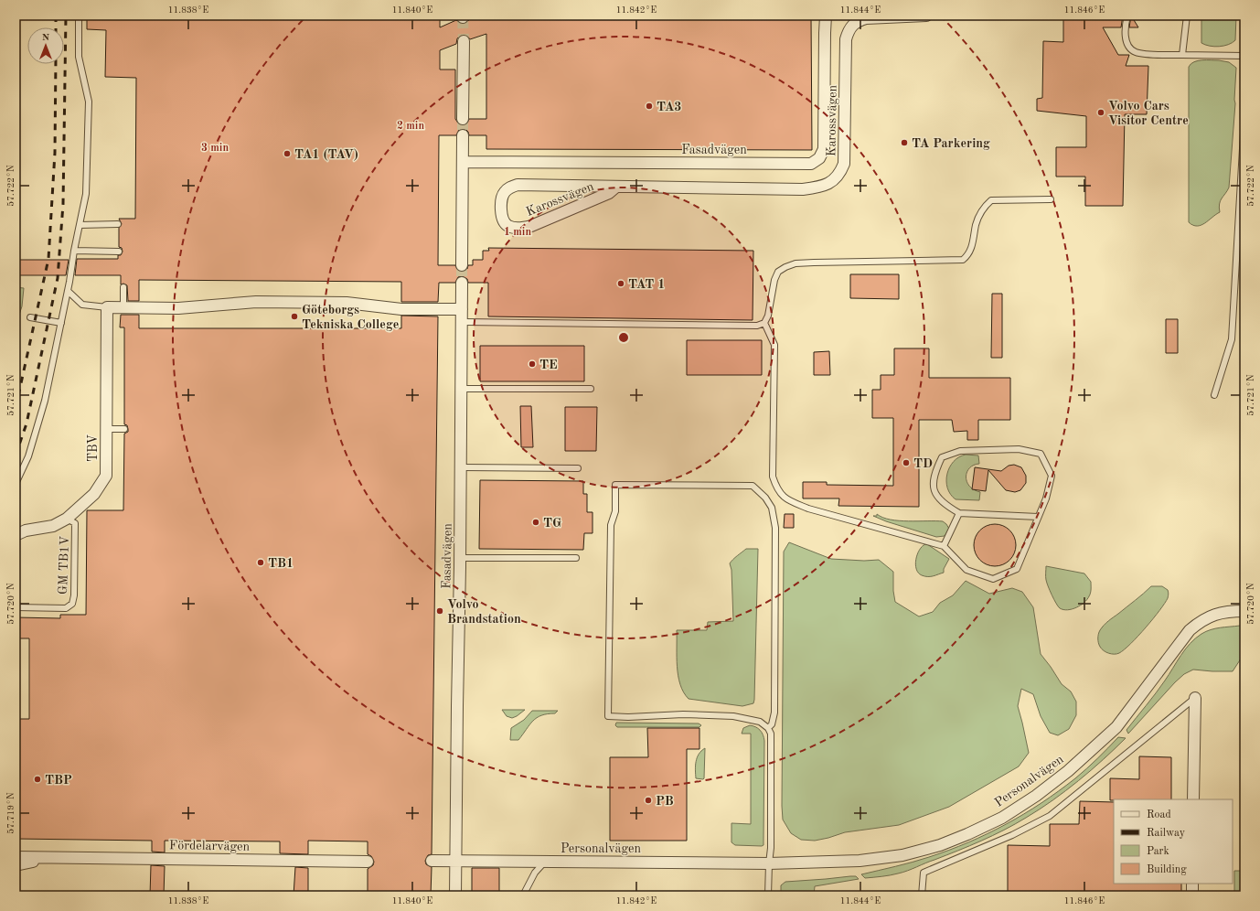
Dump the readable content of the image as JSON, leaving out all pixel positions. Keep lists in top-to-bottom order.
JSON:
{
  "streets": {
    "street": [
      "Karossvägen",
      "Fasadvägen",
      "TBV",
      "Personalvägen",
      "Fördelarvägen"
    ],
    "lane": ["GM TB1V"]
  },
  "crossings": [
    ["Fasadvägen", "Personalvägen"],
    ["TBV", "GM TB1V"]
  ],
  "places": [
    "TA3",
    "Volvo Cars Visitor Centre",
    "TA Parkering",
    "TA1 (TAV)",
    "TAT 1",
    "Göteborgs Tekniska College",
    "TE",
    "TD",
    "TG",
    "TB1",
    "Volvo Brandstation",
    "TBP",
    "PB"
  ],
  "legend": [
    "Road",
    "Railway",
    "Park",
    "Building"
  ],
  "north": "top",
  "coordinates": [
    "11.838°E",
    "11.840°E",
    "11.842°E",
    "11.844°E",
    "11.846°E",
    "57.722°N",
    "57.721°N",
    "57.720°N",
    "57.719°N"
  ],
  "rings": ["2 min", "3 min", "1 min"]
}
